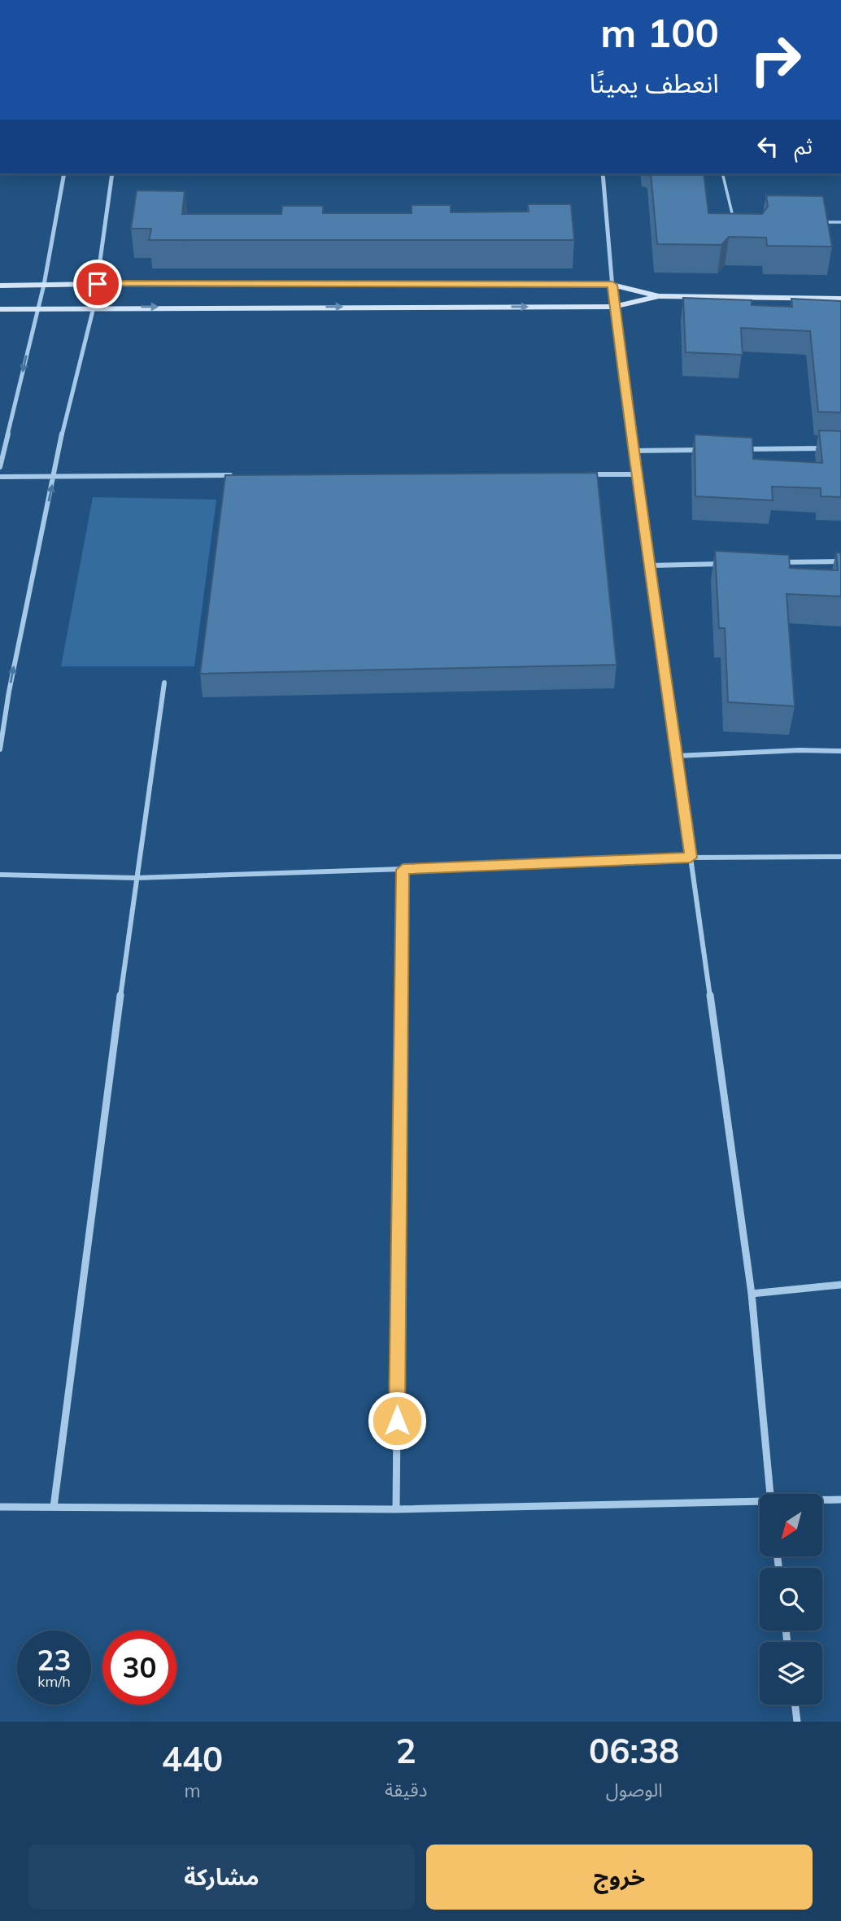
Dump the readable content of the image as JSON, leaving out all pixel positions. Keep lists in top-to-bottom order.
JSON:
{
  "north": "bottom left",
  "page": {
    "turn": ["100 m", "انعطف يمينًا"],
    "then": "ثم",
    "speed": "23 km/h",
    "limit": "30",
    "eta": [
      "06:38",
      "الوصول",
      "2",
      "دقيقة",
      "440",
      "m"
    ],
    "buttons": ["خروج", "مشاركة"]
  }
}
